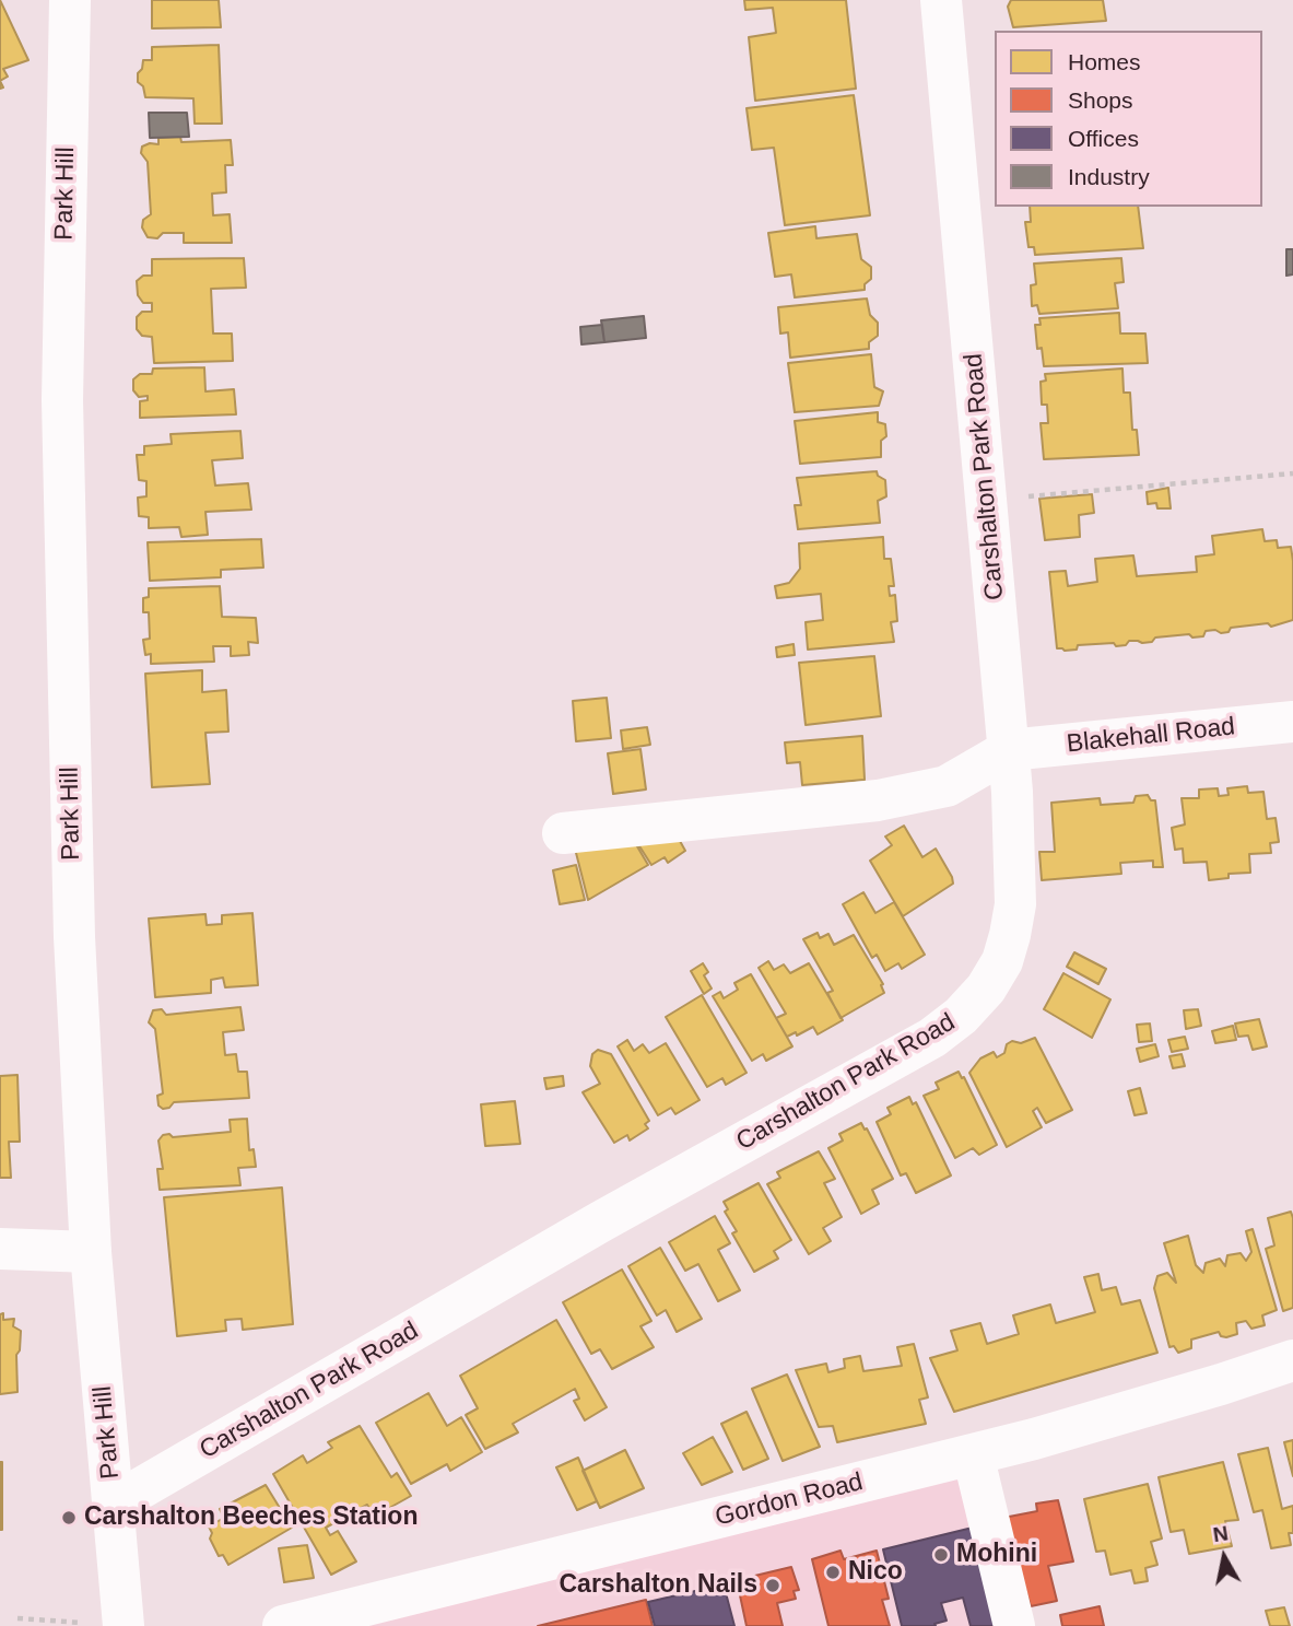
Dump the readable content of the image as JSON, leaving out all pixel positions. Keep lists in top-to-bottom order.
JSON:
{
  "streets": {
    "street": [
      "Park Hill",
      "Carshalton Park Road",
      "Blakehall Road",
      "Gordon Road"
    ]
  },
  "crossings": [
    ["Park Hill", "Carshalton Park Road"],
    ["Carshalton Park Road", "Blakehall Road"]
  ],
  "places": [
    "Carshalton Beeches Station",
    "Mohini",
    "Nico",
    "Carshalton Nails"
  ],
  "legend": [
    "Homes",
    "Shops",
    "Offices",
    "Industry"
  ],
  "north": "top"
}
